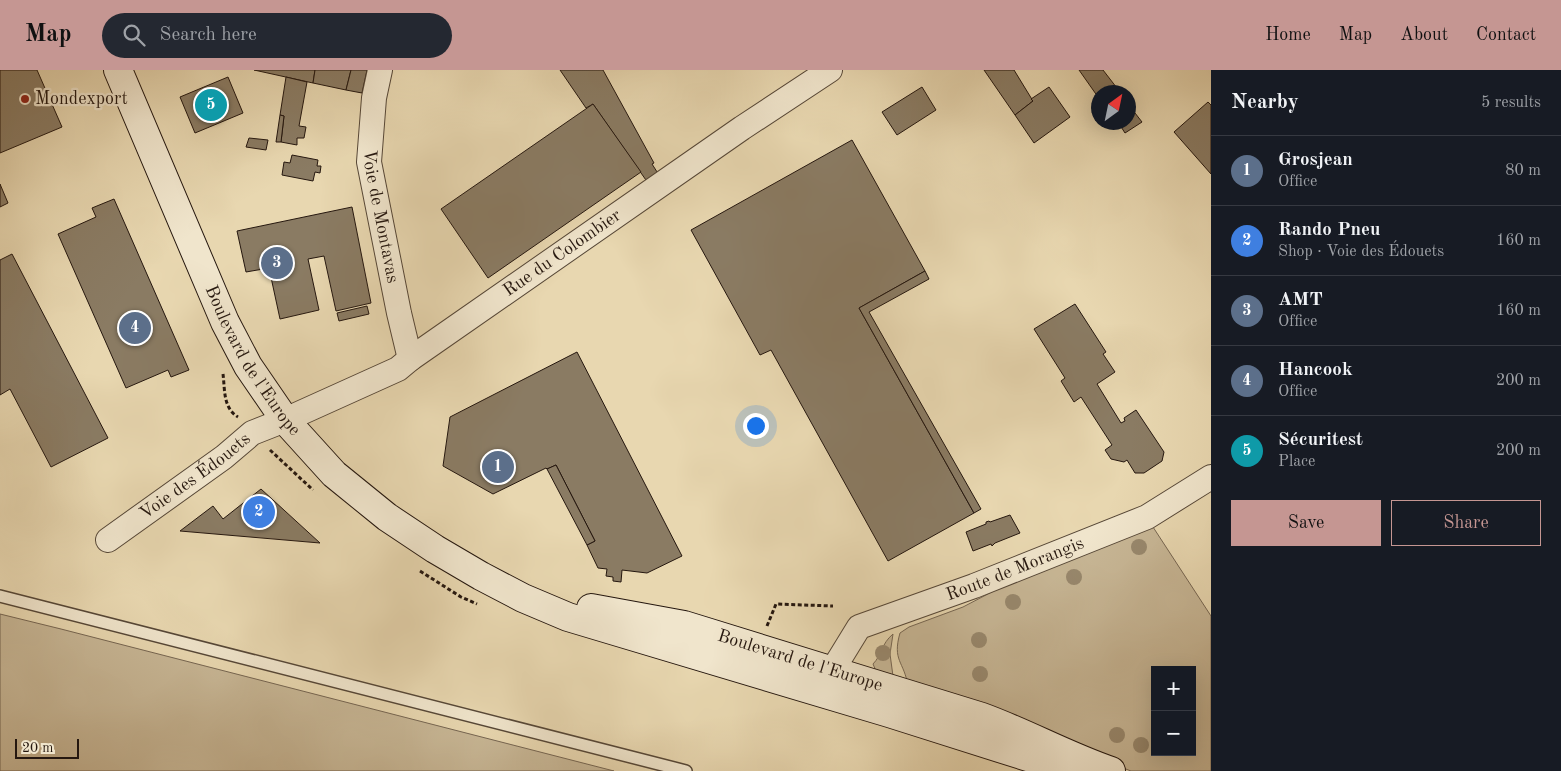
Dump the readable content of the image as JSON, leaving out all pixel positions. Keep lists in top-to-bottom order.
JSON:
{
  "streets": {
    "main road": ["Boulevard de l'Europe"],
    "street": [
      "Voie de Montavas",
      "Rue du Colombier",
      "Voie des Édouets",
      "Route de Morangis"
    ]
  },
  "crossings": [
    ["Voie de Montavas", "Rue du Colombier"],
    ["Rue du Colombier", "Boulevard de l'Europe"],
    ["Rue du Colombier", "Voie des Édouets"],
    ["Boulevard de l'Europe", "Voie des Édouets"],
    ["Boulevard de l'Europe", "Route de Morangis"]
  ],
  "places": ["Mondexport"],
  "scale_bar": "20 m",
  "north": "top right",
  "page": {
    "header": "Map",
    "search": "Search here",
    "nav": [
      "Home",
      "Map",
      "About",
      "Contact"
    ],
    "heading": ["Nearby", "5 results"],
    "pins": [
      "5",
      "3",
      "4",
      "1",
      "2"
    ],
    "list": [
      {
        "mark": "1",
        "name": "Grosjean",
        "note": "Office",
        "value": "80 m"
      },
      {
        "mark": "2",
        "name": "Rando Pneu",
        "note": "Shop · Voie des Édouets",
        "value": "160 m"
      },
      {
        "mark": "3",
        "name": "AMT",
        "note": "Office",
        "value": "160 m"
      },
      {
        "mark": "4",
        "name": "Hancook",
        "note": "Office",
        "value": "200 m"
      },
      {
        "mark": "5",
        "name": "Sécuritest",
        "note": "Place",
        "value": "200 m"
      }
    ],
    "buttons": ["Save", "Share"],
    "map_buttons": ["+", "−"],
    "scale": "20 m"
  }
}
